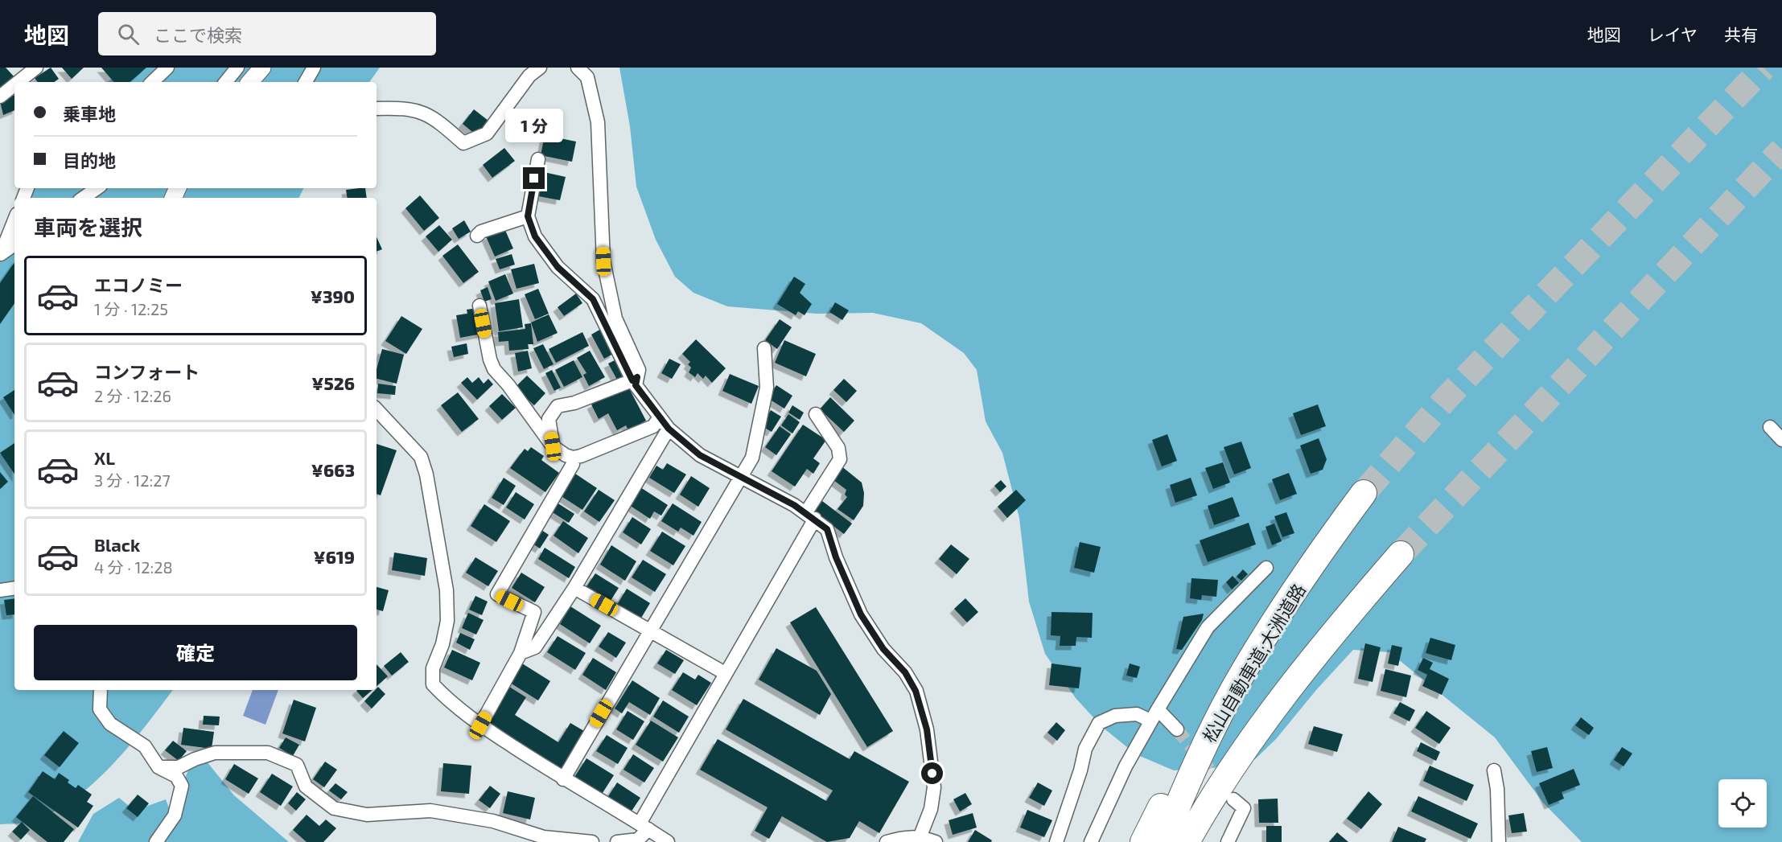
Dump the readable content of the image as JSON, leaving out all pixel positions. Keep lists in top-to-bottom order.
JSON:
{
  "streets": {
    "highway": ["松山自動車道;大洲道路"]
  },
  "page": {
    "header": "地図",
    "search": "ここで検索",
    "nav": ["地図", "レイヤ", "共有"],
    "banner": ["乗車地", "目的地"],
    "bubble": "1 分",
    "heading": "車両を選択",
    "list": [
      {
        "name": "エコノミー",
        "note": "1 分 · 12:25",
        "value": "¥390"
      },
      {
        "name": "コンフォート",
        "note": "2 分 · 12:26",
        "value": "¥526"
      },
      {
        "name": "XL",
        "note": "3 分 · 12:27",
        "value": "¥663"
      },
      {
        "name": "Black",
        "note": "4 分 · 12:28",
        "value": "¥619"
      }
    ],
    "buttons": "確定"
  }
}
